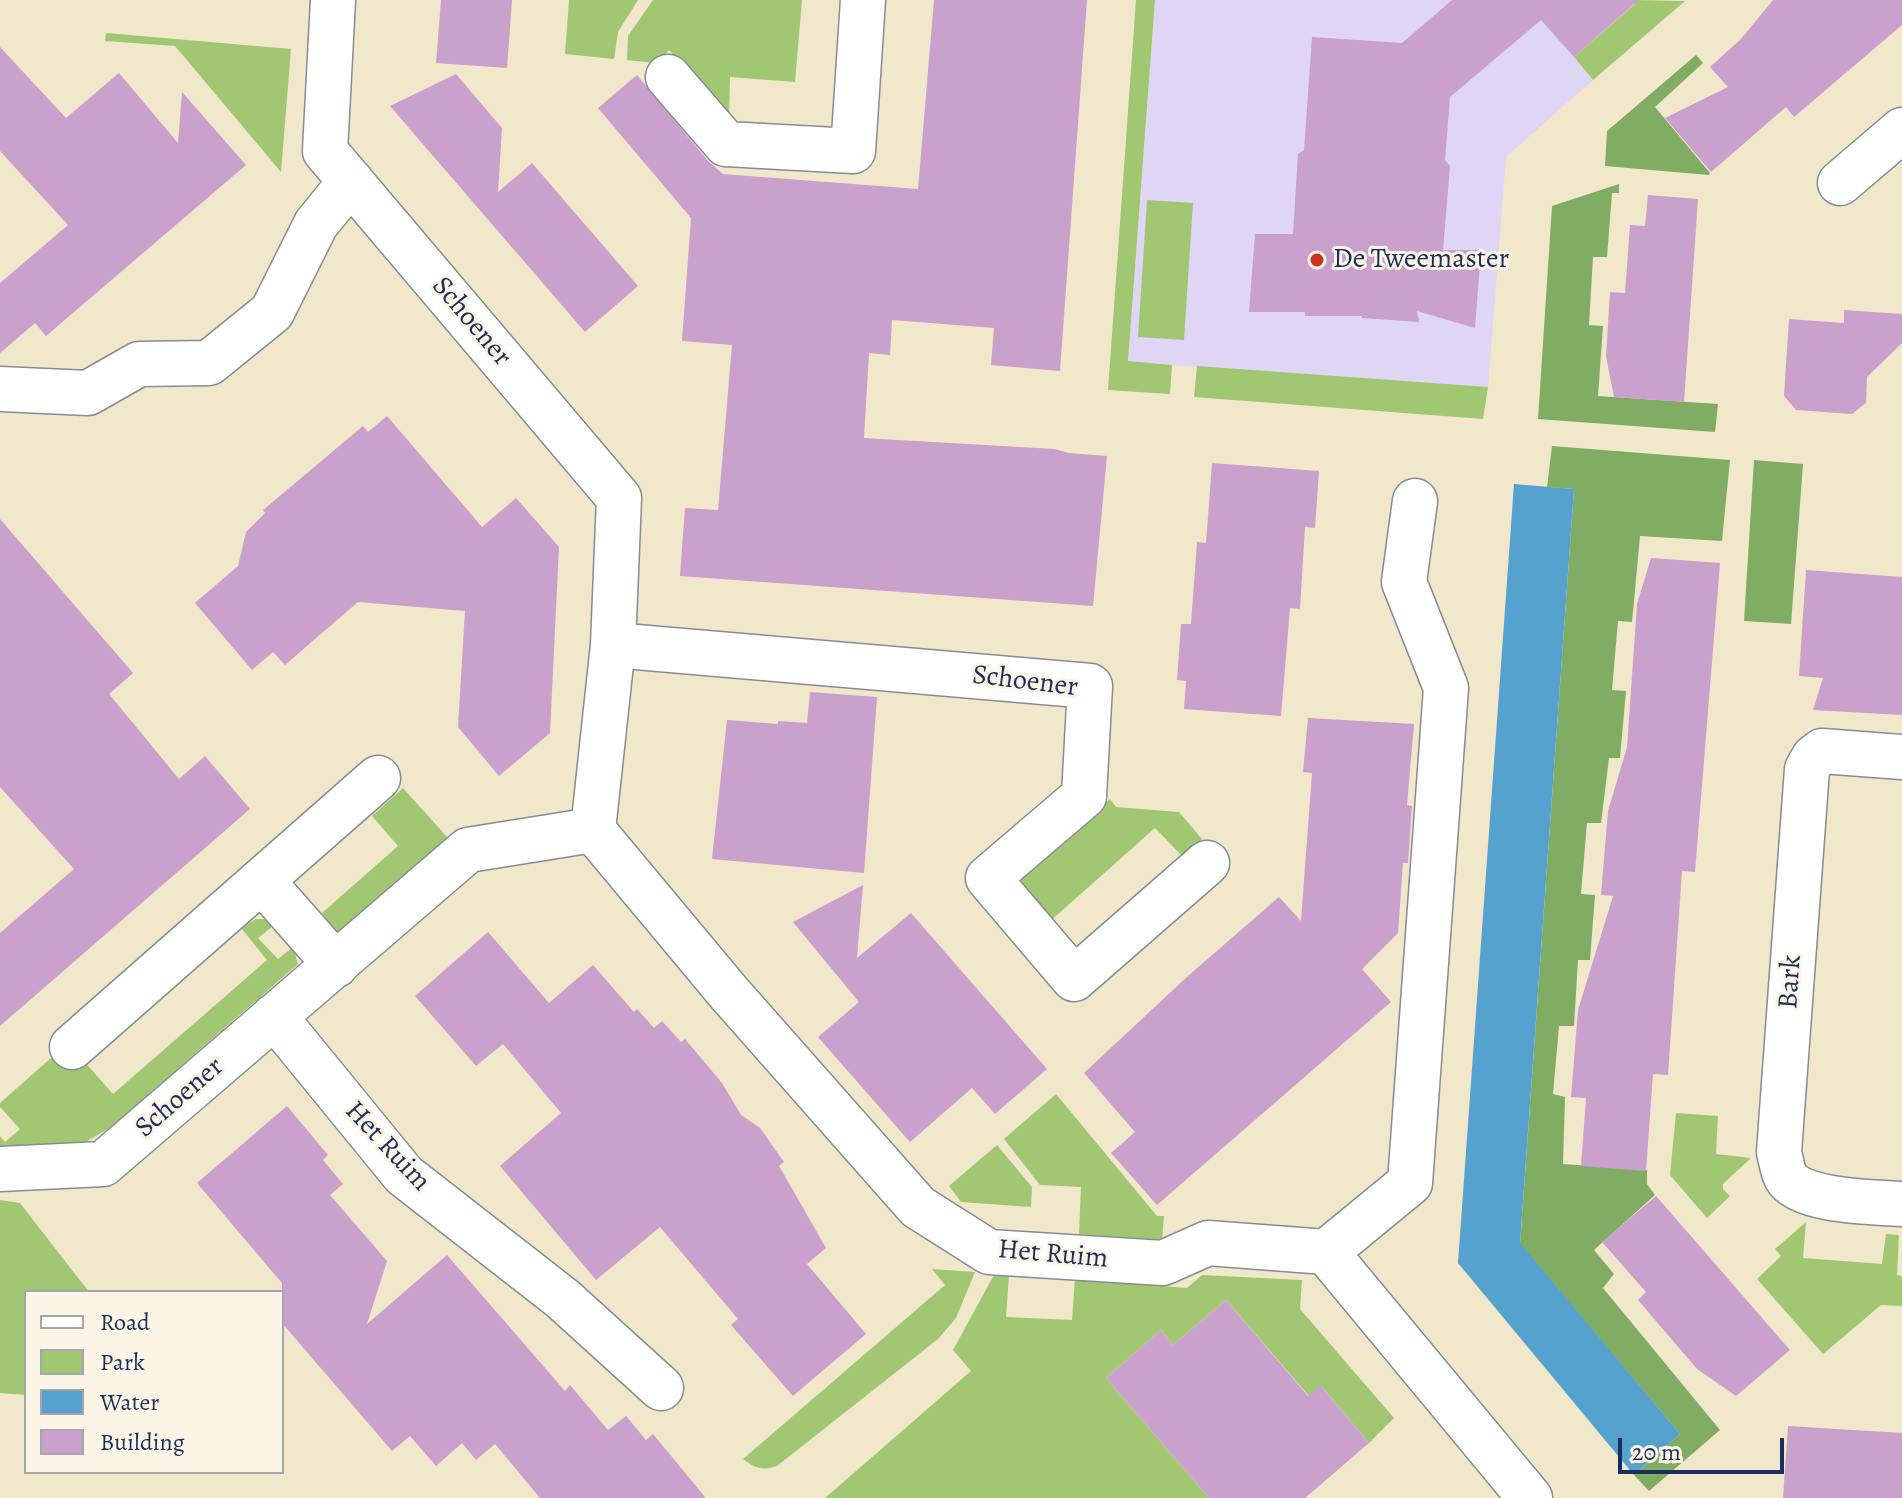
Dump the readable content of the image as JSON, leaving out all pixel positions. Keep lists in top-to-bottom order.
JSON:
{
  "streets": {
    "street": ["Schoener", "Bark", "Het Ruim"]
  },
  "crossings": [
    ["Schoener", "Het Ruim"]
  ],
  "places": ["De Tweemaster"],
  "legend": [
    "Road",
    "Park",
    "Water",
    "Building"
  ],
  "scale_bar": "20 m"
}
